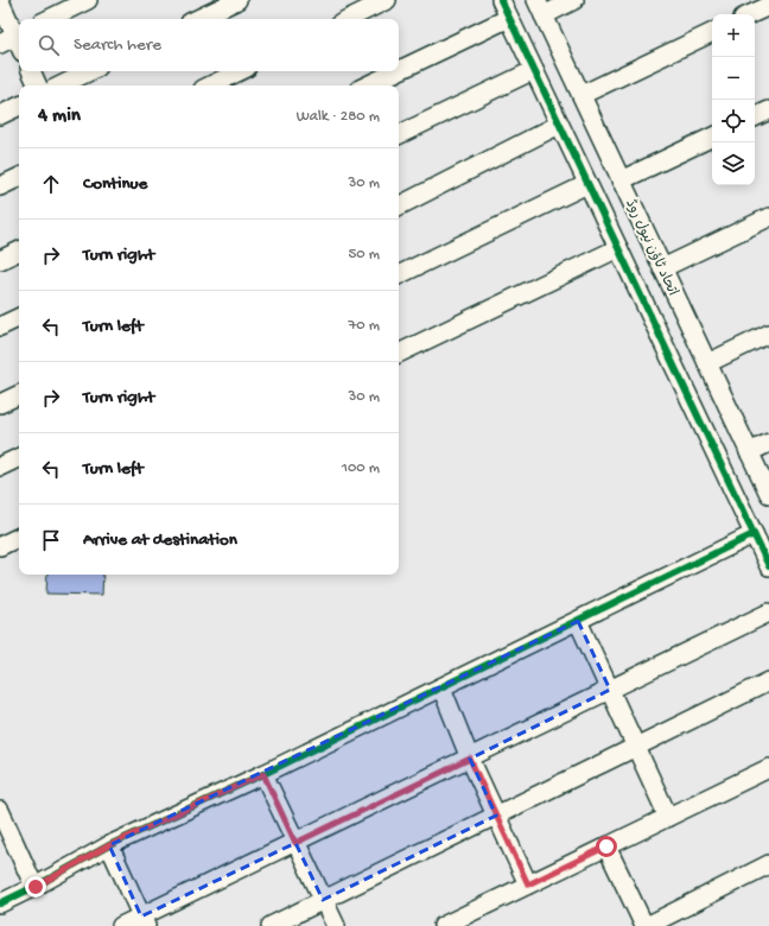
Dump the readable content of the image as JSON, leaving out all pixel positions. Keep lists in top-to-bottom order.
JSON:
{
  "streets": {
    "street": ["اتحاد ٹاؤن نیول روڈ"]
  },
  "page": {
    "map_buttons": ["+", "−"],
    "search": "Search here",
    "heading": ["4 min", "Walk · 280 m"],
    "list": [
      ["Continue", "30 m"],
      ["Turn right", "50 m"],
      ["Turn left", "70 m"],
      ["Turn right", "30 m"],
      ["Turn left", "100 m"],
      "Arrive at destination"
    ]
  }
}
